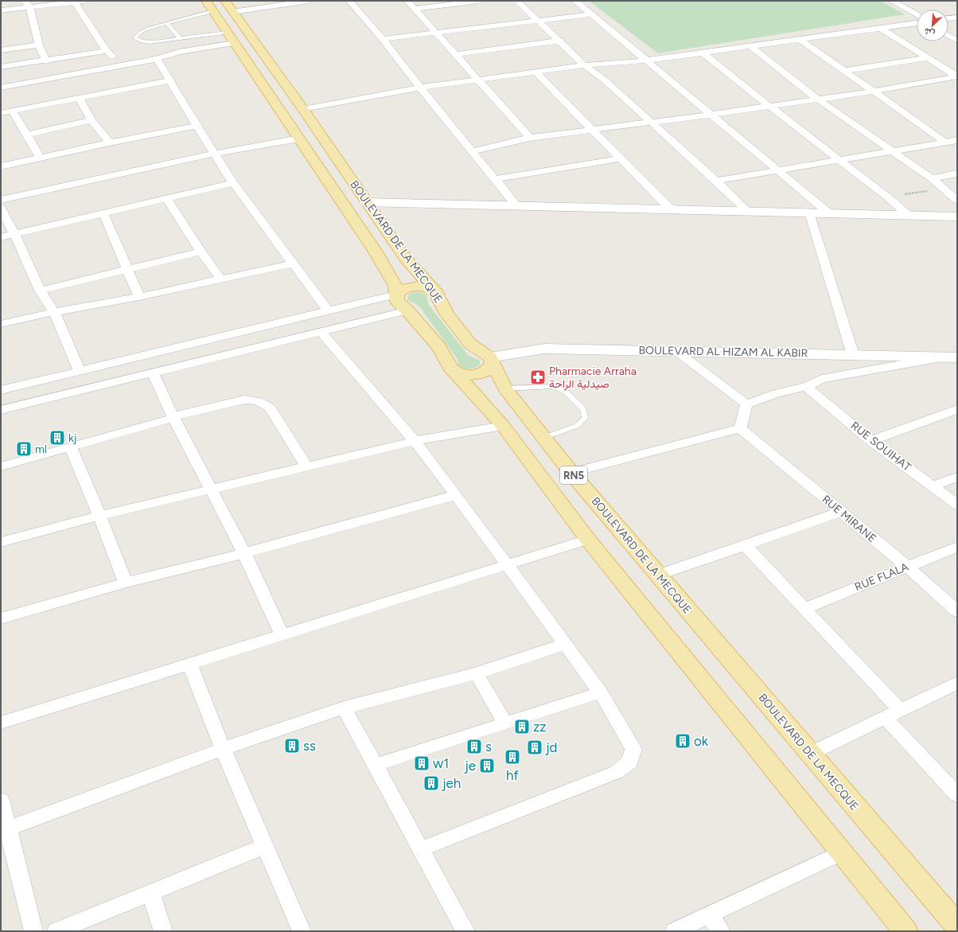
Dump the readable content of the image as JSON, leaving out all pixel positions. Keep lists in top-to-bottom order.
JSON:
{
  "streets": {
    "main road": ["BOULEVARD DE LA MECQUE", "RN5"],
    "street": [
      "BOULEVARD AL HIZAM AL KABIR",
      "RUE SOUIHAT",
      "RUE MIRANE",
      "RUE FLALA"
    ]
  },
  "crossings": [
    ["BOULEVARD DE LA MECQUE", "BOULEVARD AL HIZAM AL KABIR"],
    ["RUE MIRANE", "RUE FLALA"]
  ],
  "places": {
    "pharmacy": ["Pharmacie Arraha صيدلية الراحة"],
    "building": [
      "kj",
      "ml",
      "zz",
      "ok",
      "ss",
      "s",
      "jd",
      "hf",
      "w1",
      "je",
      "jeh"
    ]
  },
  "north": "bottom left"
}
